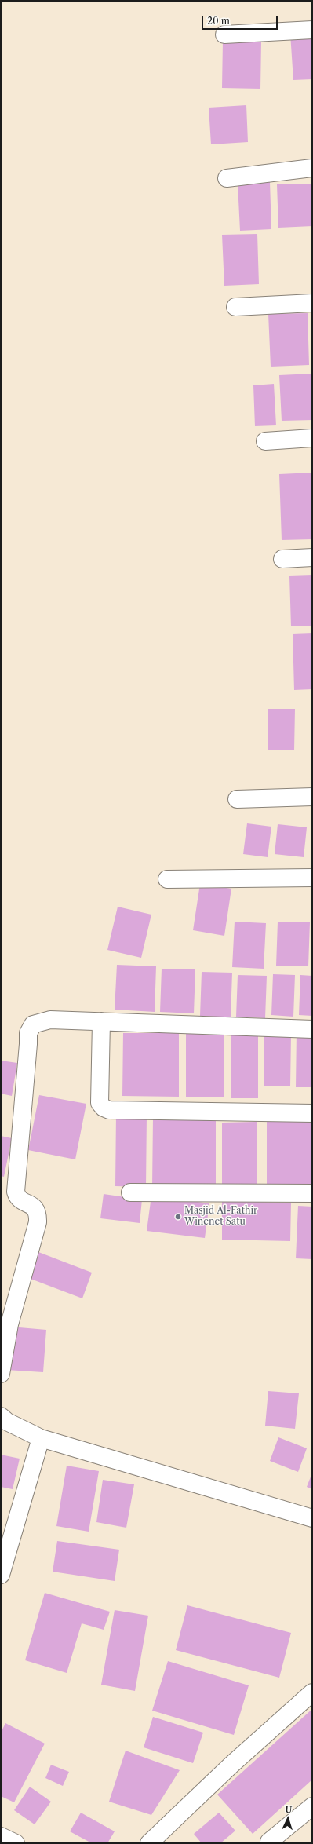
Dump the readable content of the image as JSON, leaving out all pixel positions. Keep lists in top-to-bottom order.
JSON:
{
  "places": ["Masjid Al-Fathir Winenet Satu"],
  "scale_bar": "20 m",
  "north": "top"
}
